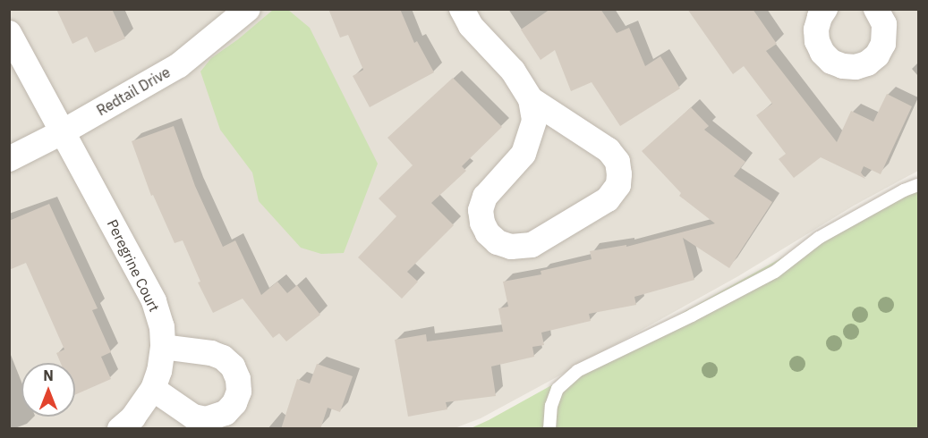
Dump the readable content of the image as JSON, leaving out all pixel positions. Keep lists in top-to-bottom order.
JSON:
{
  "streets": {
    "street": ["Redtail Drive", "Peregrine Court"]
  },
  "crossings": [
    ["Redtail Drive", "Peregrine Court"]
  ],
  "north": "top"
}
